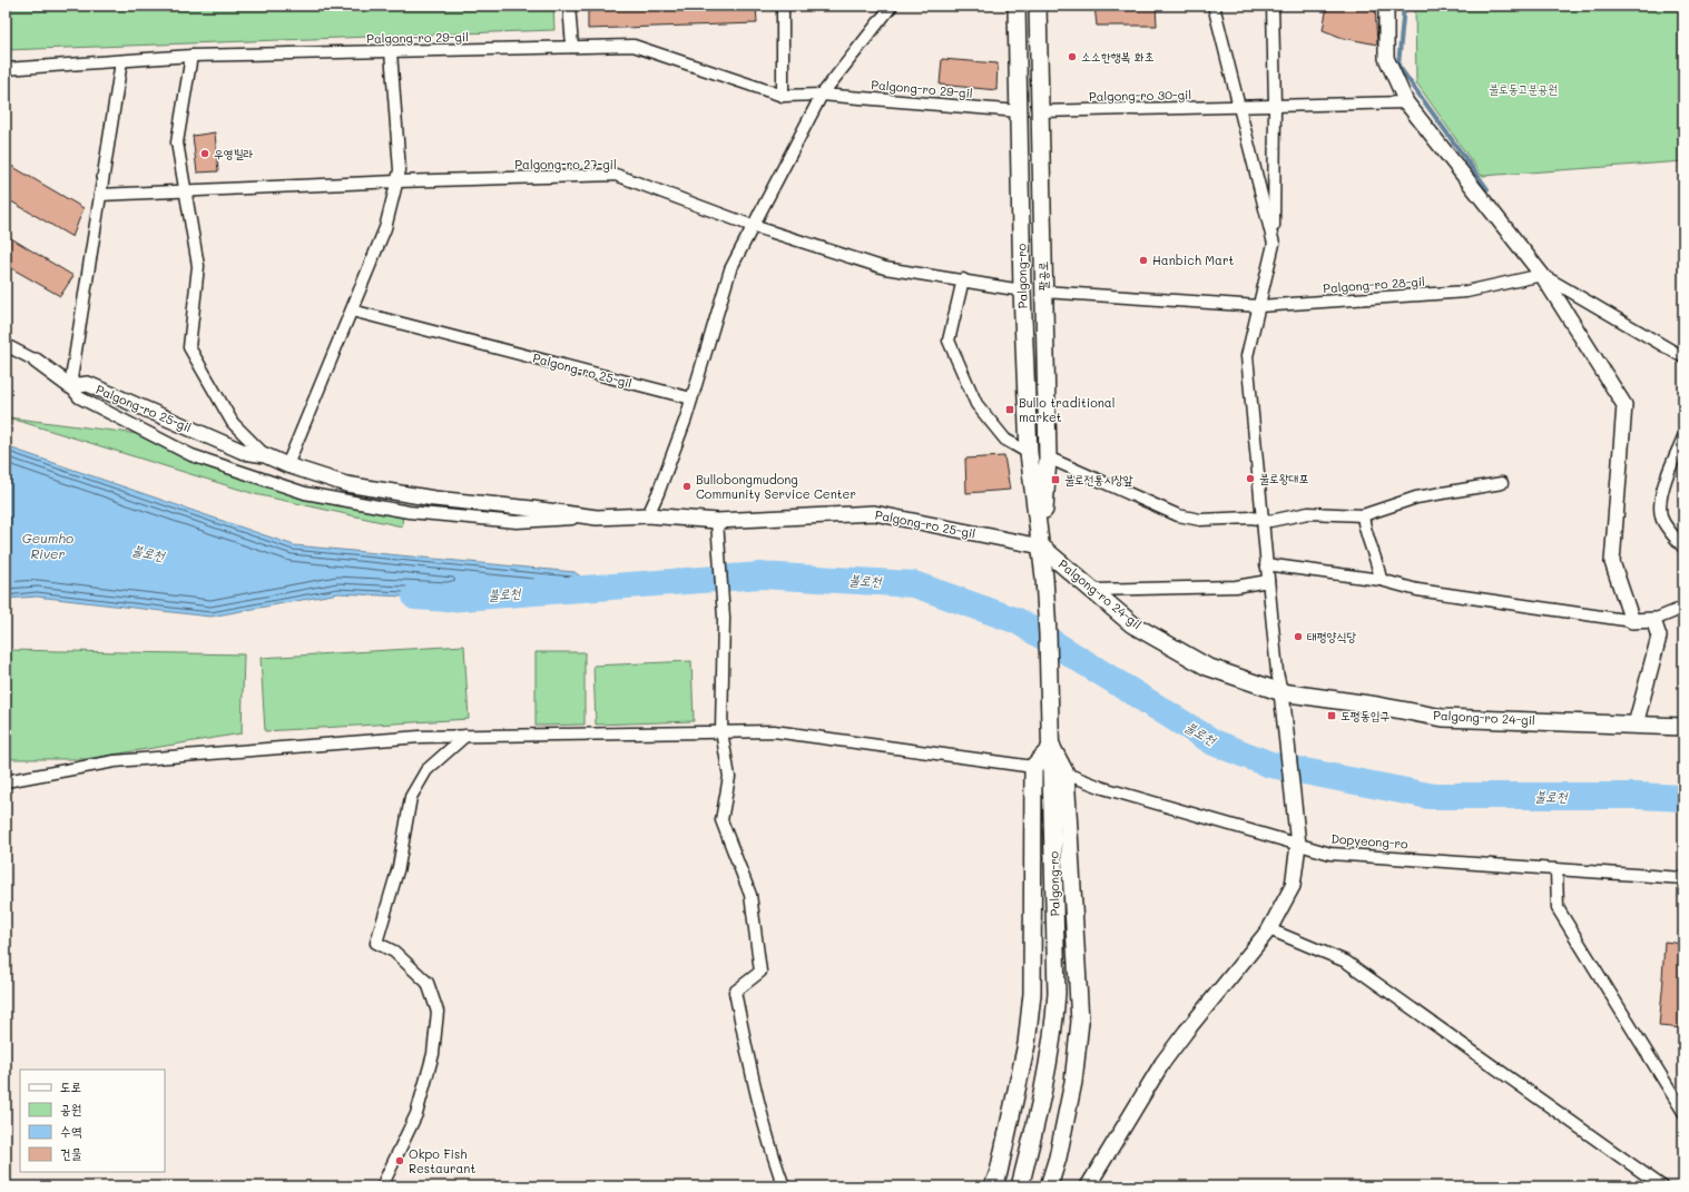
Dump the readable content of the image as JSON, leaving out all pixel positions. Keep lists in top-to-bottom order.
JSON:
{
  "streets": {
    "main road": ["Palgong-ro", "팔공로", "Palgong-ro 24-gil"],
    "street": [
      "Palgong-ro 29-gil",
      "Palgong-ro 30-gil",
      "Palgong-ro 27-gil",
      "Palgong-ro 28-gil",
      "Palgong-ro 25-gil",
      "Dopyeong-ro"
    ]
  },
  "crossings": [
    ["Palgong-ro 29-gil", "Palgong-ro"],
    ["Palgong-ro 30-gil", "팔공로"],
    ["Palgong-ro 27-gil", "Palgong-ro"],
    ["Palgong-ro", "팔공로"],
    ["Palgong-ro", "Palgong-ro 25-gil"],
    ["Palgong-ro", "Palgong-ro 24-gil"],
    ["팔공로", "Palgong-ro 28-gil"],
    ["팔공로", "Palgong-ro 25-gil"],
    ["팔공로", "Palgong-ro 24-gil"],
    ["Palgong-ro 25-gil", "Palgong-ro 24-gil"]
  ],
  "water": ["Geumho River", "불로천"],
  "parks": ["불로동고분공원"],
  "places": {
    "other": [
      "소소한행복 화초",
      "우영빌라",
      "Hanbich Mart",
      "불로왕대포",
      "Bullobongmudong Community Service Center",
      "태평양식당",
      "Okpo Fish Restaurant"
    ],
    "transit": ["Bullo traditional market", "불로전통시장앞", "도평동입구"]
  },
  "legend": [
    "도로",
    "공원",
    "수역",
    "건물"
  ]
}
